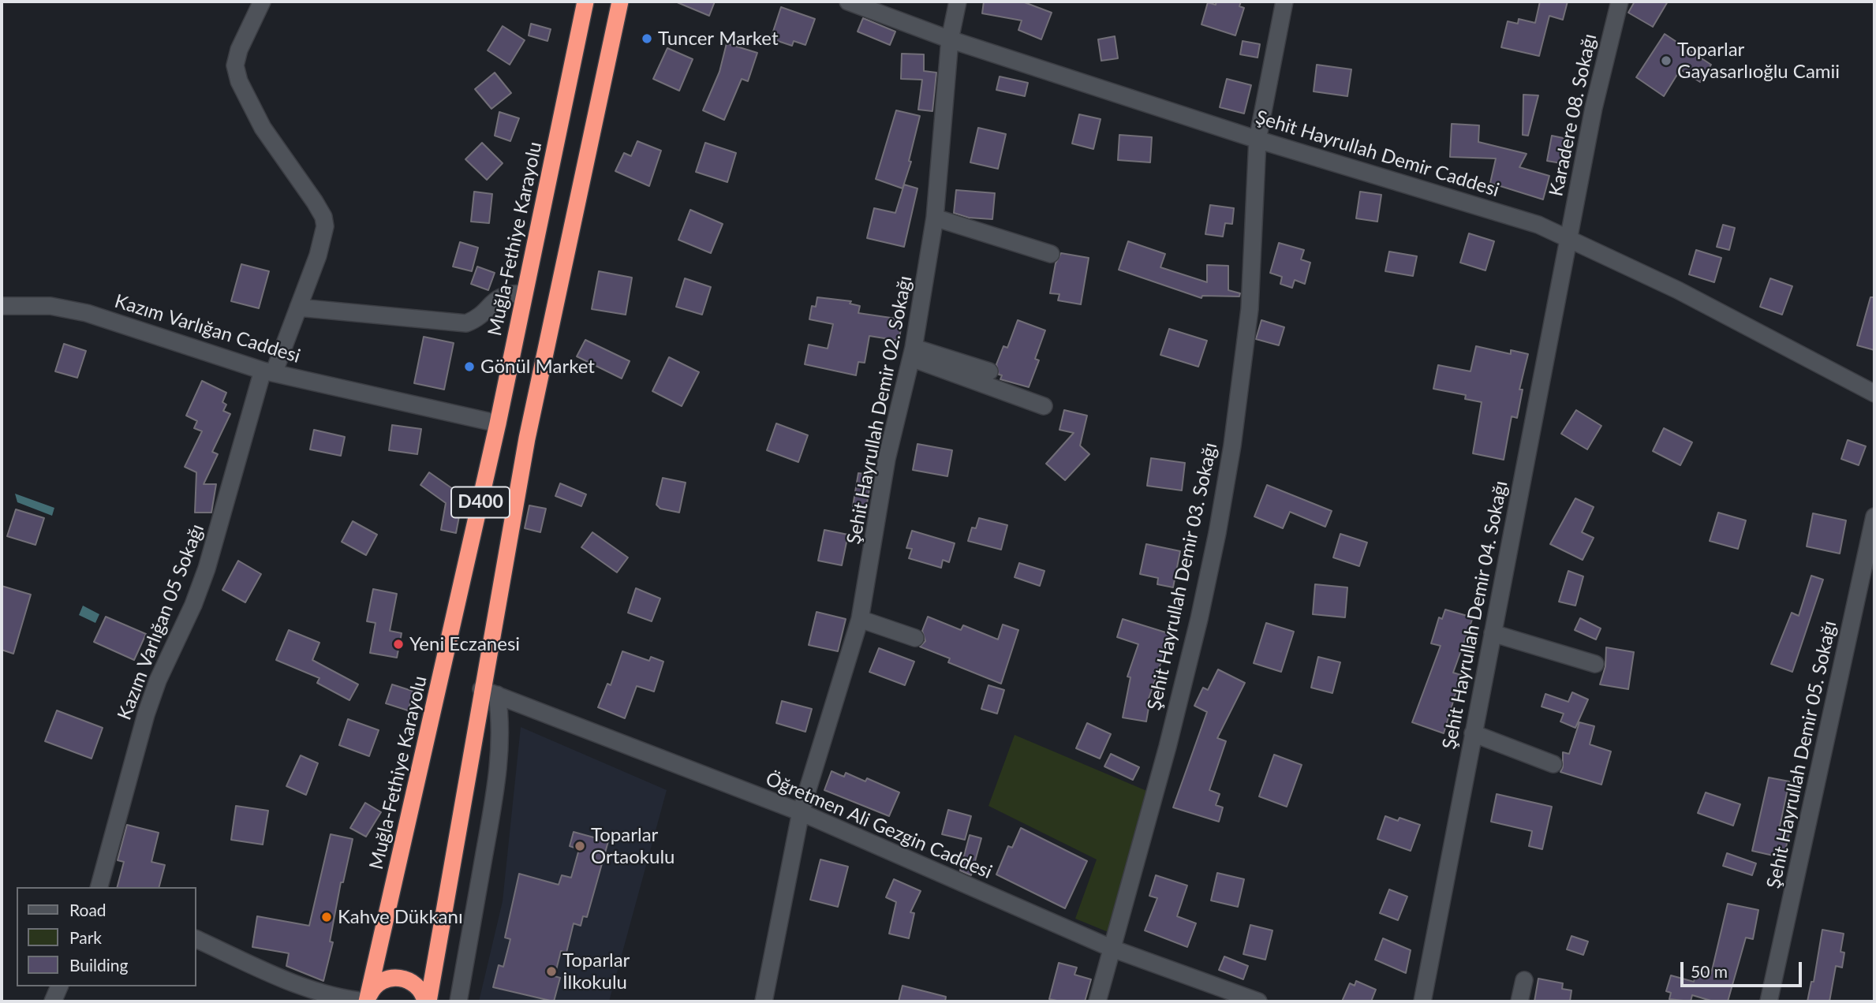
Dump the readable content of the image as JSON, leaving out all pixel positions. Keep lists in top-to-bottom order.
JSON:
{
  "streets": {
    "highway": ["Muğla-Fethiye Karayolu", "D400"],
    "street": [
      "Karadere 08. Sokağı",
      "Şehit Hayrullah Demir Caddesi",
      "Kazım Varlığan Caddesi",
      "Şehit Hayrullah Demir 02. Sokağı",
      "Şehit Hayrullah Demir 03. Sokağı",
      "Şehit Hayrullah Demir 04. Sokağı",
      "Kazım Varlığan 05 Sokağı",
      "Şehit Hayrullah Demir 05. Sokağı",
      "Öğretmen Ali Gezgin Caddesi"
    ]
  },
  "crossings": [
    ["Karadere 08. Sokağı", "Şehit Hayrullah Demir Caddesi"],
    ["Karadere 08. Sokağı", "Şehit Hayrullah Demir 04. Sokağı"],
    ["Şehit Hayrullah Demir Caddesi", "Şehit Hayrullah Demir 02. Sokağı"],
    ["Şehit Hayrullah Demir Caddesi", "Şehit Hayrullah Demir 03. Sokağı"],
    ["Şehit Hayrullah Demir Caddesi", "Şehit Hayrullah Demir 04. Sokağı"],
    ["Muğla-Fethiye Karayolu", "Kazım Varlığan Caddesi"],
    ["Kazım Varlığan Caddesi", "Kazım Varlığan 05 Sokağı"],
    ["Şehit Hayrullah Demir 02. Sokağı", "Öğretmen Ali Gezgin Caddesi"],
    ["D400", "Öğretmen Ali Gezgin Caddesi"],
    ["Şehit Hayrullah Demir 03. Sokağı", "Öğretmen Ali Gezgin Caddesi"]
  ],
  "places": [
    "Tuncer Market",
    "Toparlar Gayasarlıoğlu Camii",
    "Gönül Market",
    "Yeni Eczanesi",
    "Toparlar Ortaokulu",
    "Kahve Dükkanı",
    "Toparlar İlkokulu"
  ],
  "legend": ["Road", "Park", "Building"],
  "scale_bar": "50 m"
}
